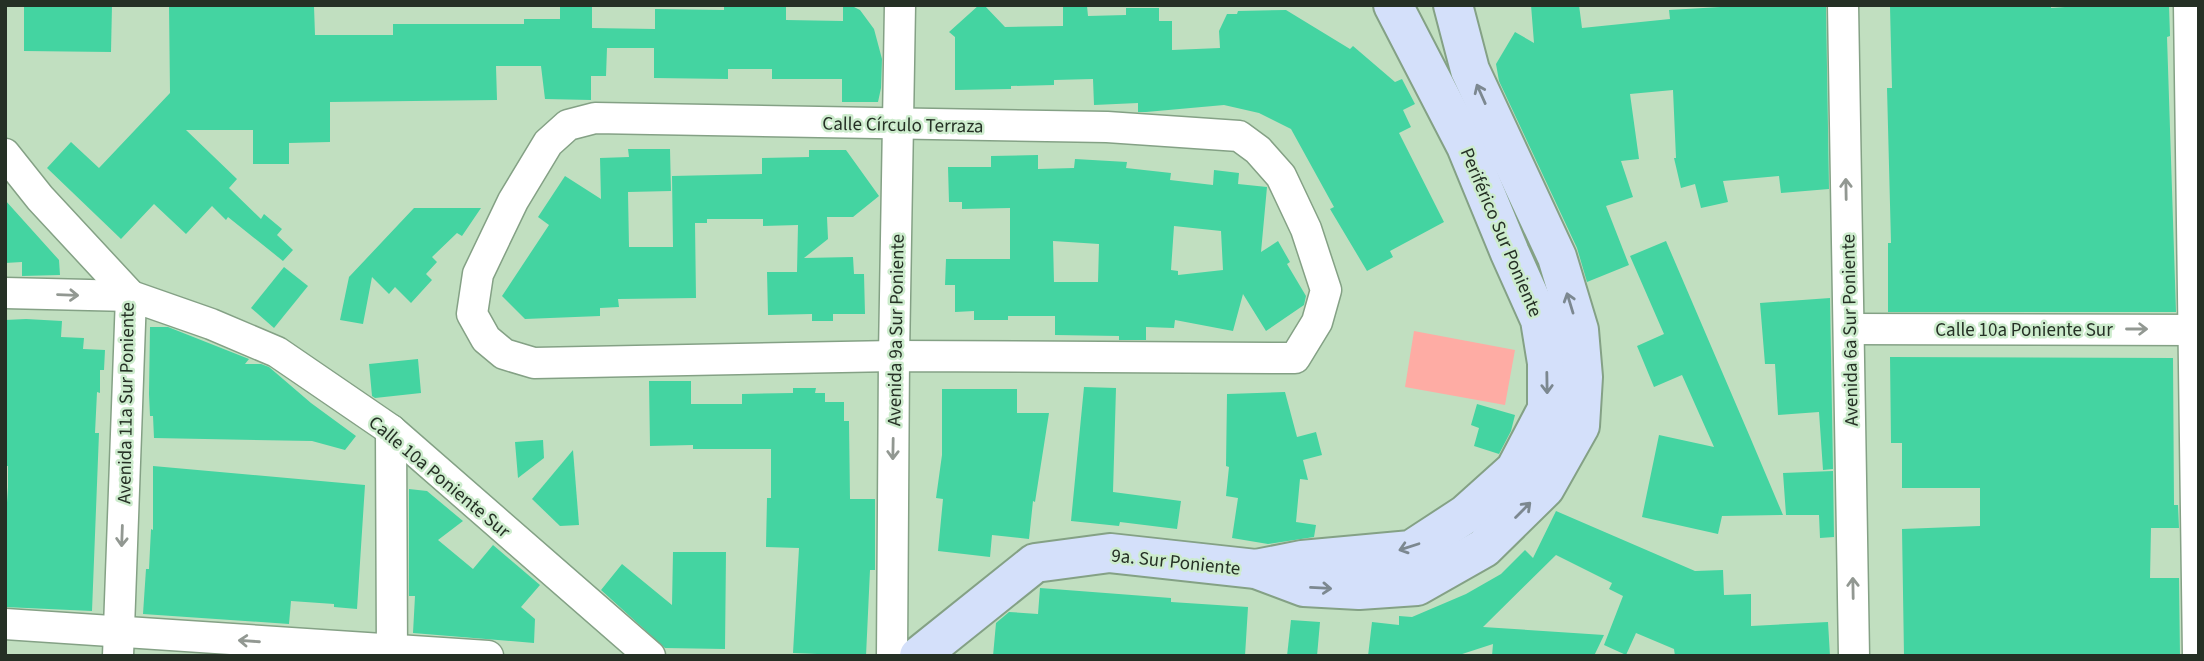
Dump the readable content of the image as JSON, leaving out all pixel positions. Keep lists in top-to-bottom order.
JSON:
{
  "streets": {
    "main road": ["Periférico Sur Poniente", "9a. Sur Poniente"],
    "street": [
      "Calle Círculo Terraza",
      "Calle 10a Poniente Sur",
      "Avenida 9a Sur Poniente",
      "Avenida 6a Sur Poniente",
      "Avenida 11a Sur Poniente"
    ]
  },
  "crossings": [
    ["Calle Círculo Terraza", "Avenida 9a Sur Poniente"],
    ["Periférico Sur Poniente", "9a. Sur Poniente"],
    ["Calle 10a Poniente Sur", "Avenida 6a Sur Poniente"],
    ["Calle 10a Poniente Sur", "Avenida 11a Sur Poniente"]
  ],
  "one_way": [
    "Calle 10a Poniente Sur",
    "Avenida 9a Sur Poniente",
    "Avenida 6a Sur Poniente",
    "Avenida 11a Sur Poniente"
  ]
}
